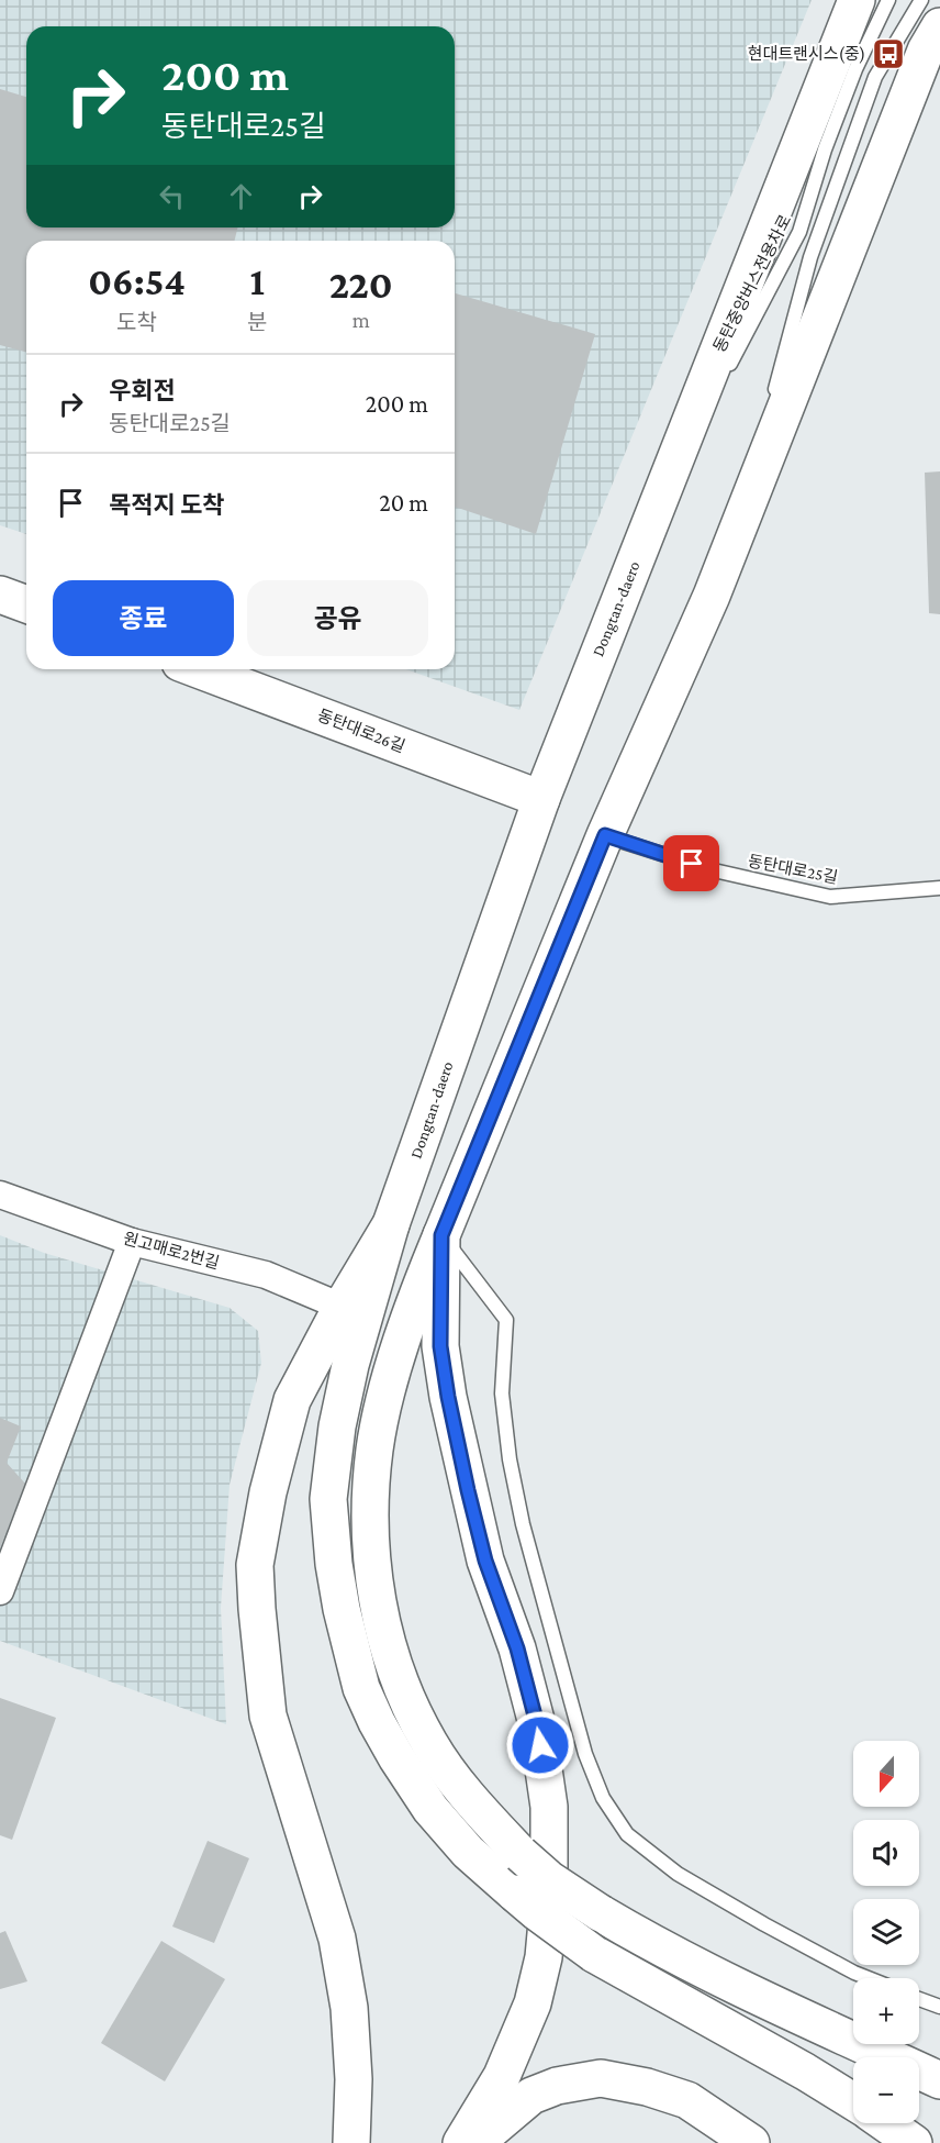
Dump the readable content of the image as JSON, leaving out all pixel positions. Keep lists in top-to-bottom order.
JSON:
{
  "streets": {
    "main road": ["Dongtan-daero", "동탄대로26길"],
    "street": ["원고매로2번길"],
    "lane": ["동탄중앙버스전용차로", "동탄대로25길"]
  },
  "crossings": [
    ["동탄중앙버스전용차로", "Dongtan-daero"],
    ["Dongtan-daero", "동탄대로26길"]
  ],
  "places": {
    "bus stop": ["현대트랜시스(중)"]
  },
  "north": "bottom",
  "page": {
    "turn": ["200 m", "동탄대로25길"],
    "eta": [
      "06:54",
      "도착",
      "1",
      "분",
      "220",
      "m"
    ],
    "list": [
      {
        "name": "우회전",
        "note": "동탄대로25길",
        "value": "200 m"
      },
      {
        "name": "목적지 도착",
        "value": "20 m"
      }
    ],
    "buttons": ["종료", "공유"],
    "map_buttons": ["+", "−"]
  }
}
